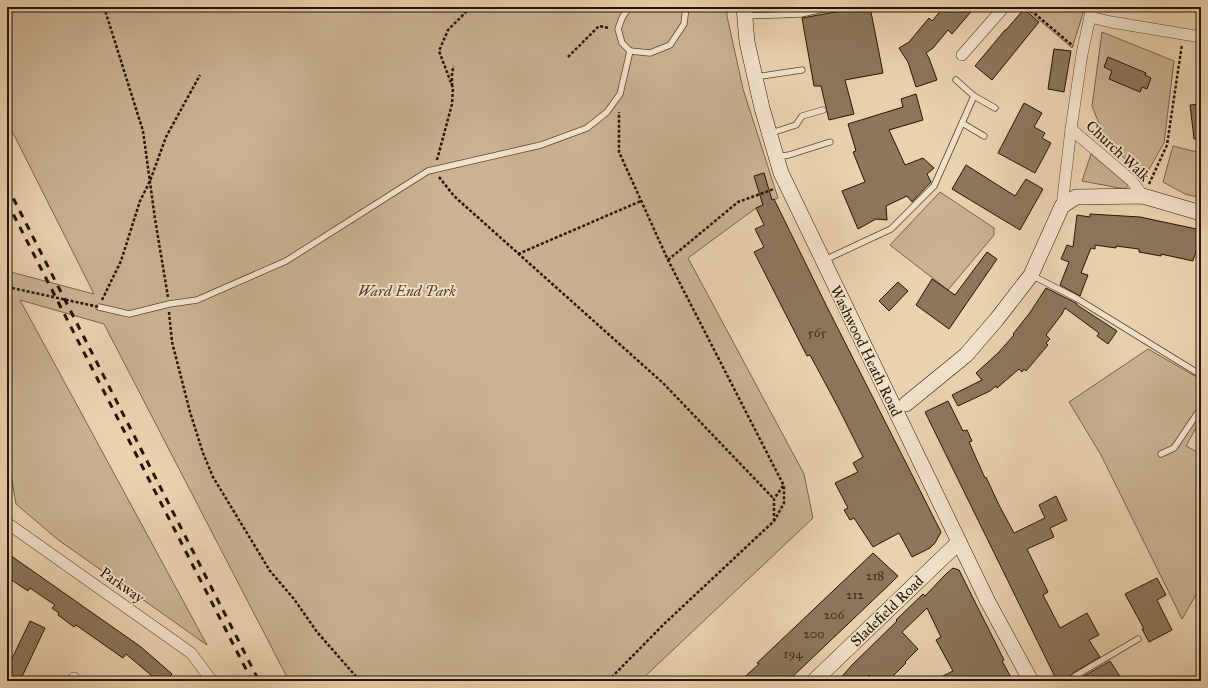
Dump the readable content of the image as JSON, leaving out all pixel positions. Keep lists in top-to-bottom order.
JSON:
{
  "streets": {
    "main road": ["Washwood Heath Road", "Sladefield Road"],
    "street": ["Church Walk", "Parkway"]
  },
  "crossings": [
    ["Washwood Heath Road", "Sladefield Road"]
  ],
  "parks": ["Ward End Park"],
  "house_numbers": [
    "565",
    "218",
    "212",
    "206",
    "200",
    "194"
  ]
}
